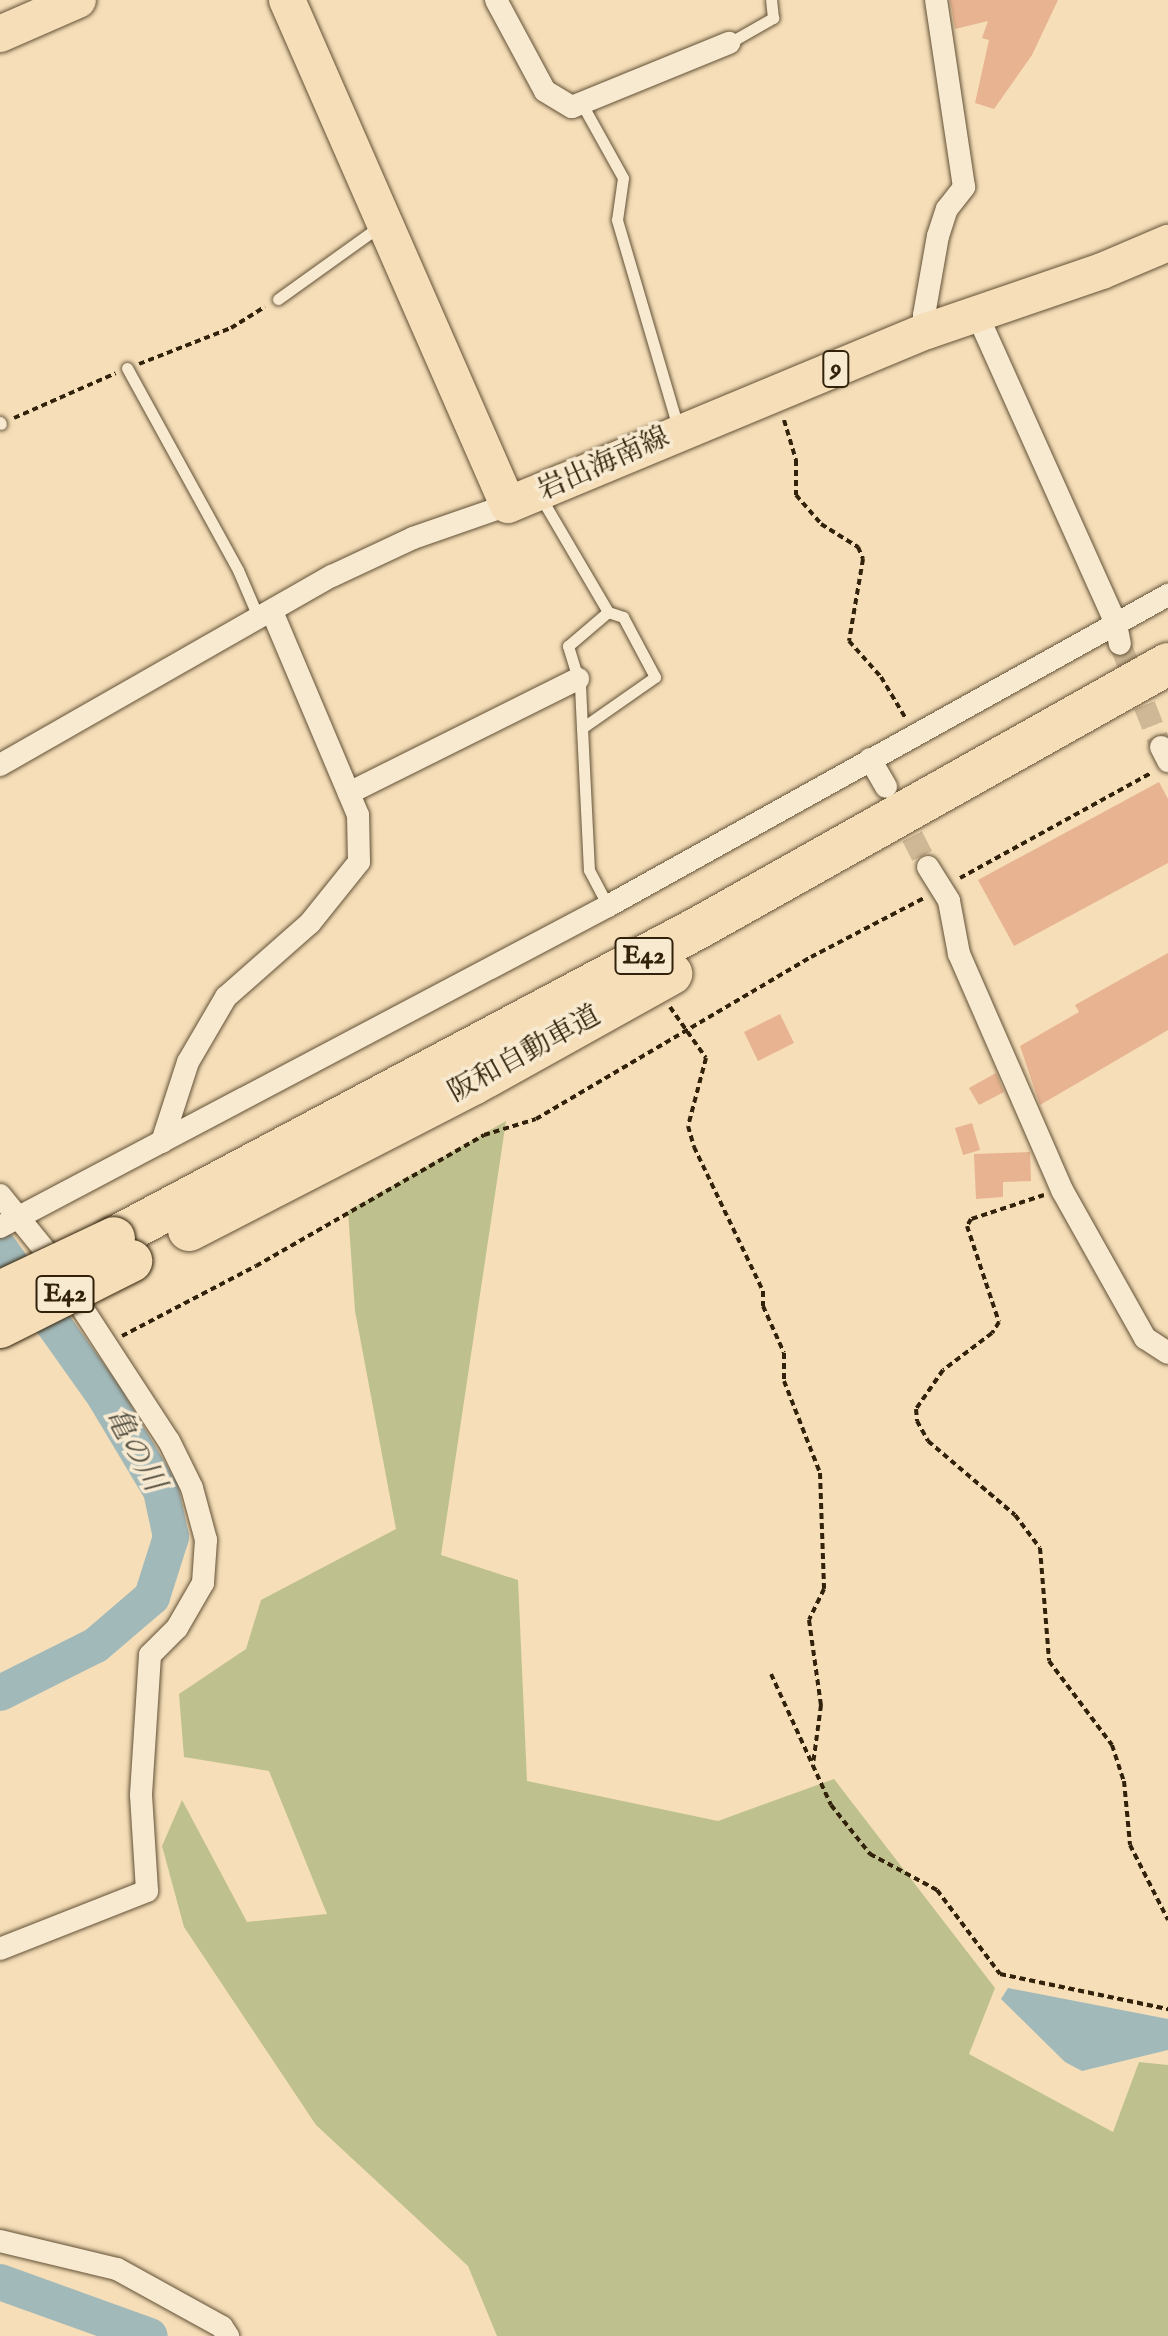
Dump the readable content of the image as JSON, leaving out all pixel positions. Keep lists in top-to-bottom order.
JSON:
{
  "streets": {
    "highway": ["E42", "阪和自動車道"],
    "main road": ["9", "岩出海南線"]
  },
  "water": ["亀の川"]
}
